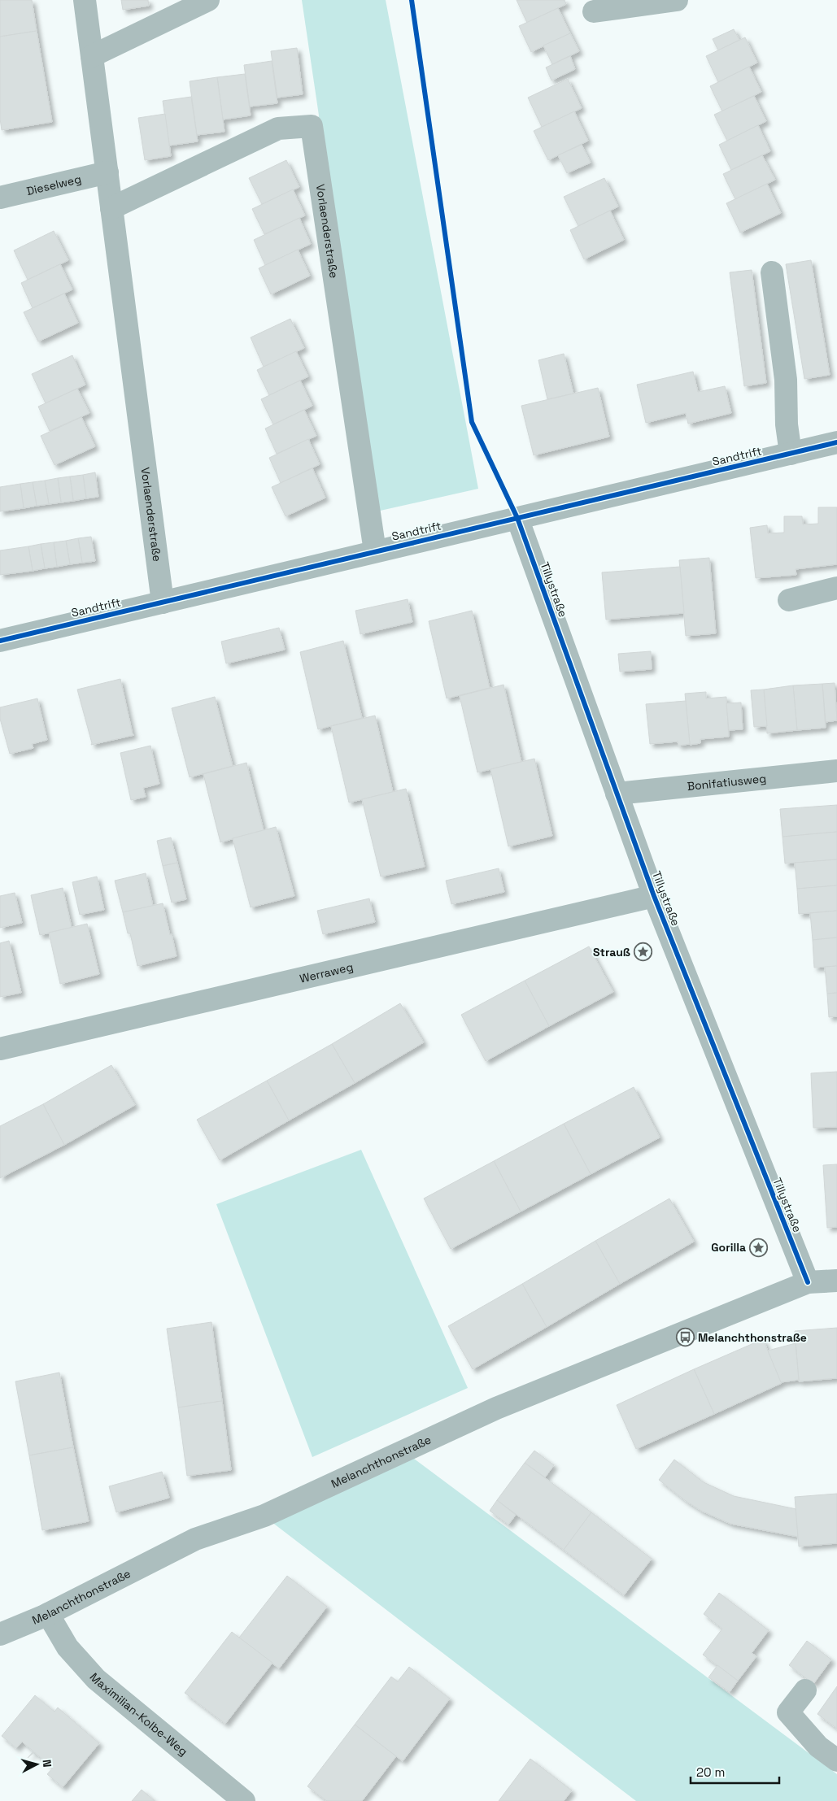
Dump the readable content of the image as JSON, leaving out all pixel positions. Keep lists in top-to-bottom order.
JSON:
{
  "streets": {
    "street": [
      "Dieselweg",
      "Vorlaenderstraße",
      "Sandtrift",
      "Tillystraße",
      "Bonifatiusweg",
      "Werraweg",
      "Melanchthonstraße",
      "Maximilian-Kolbe-Weg"
    ]
  },
  "crossings": [
    ["Dieselweg", "Vorlaenderstraße"],
    ["Vorlaenderstraße", "Sandtrift"],
    ["Sandtrift", "Tillystraße"],
    ["Tillystraße", "Bonifatiusweg"],
    ["Tillystraße", "Werraweg"],
    ["Tillystraße", "Melanchthonstraße"],
    ["Melanchthonstraße", "Maximilian-Kolbe-Weg"]
  ],
  "places": {
    "place": ["Strauß", "Gorilla"],
    "bus stop": ["Melanchthonstraße"]
  },
  "scale_bar": "20 m",
  "north": "right"
}
